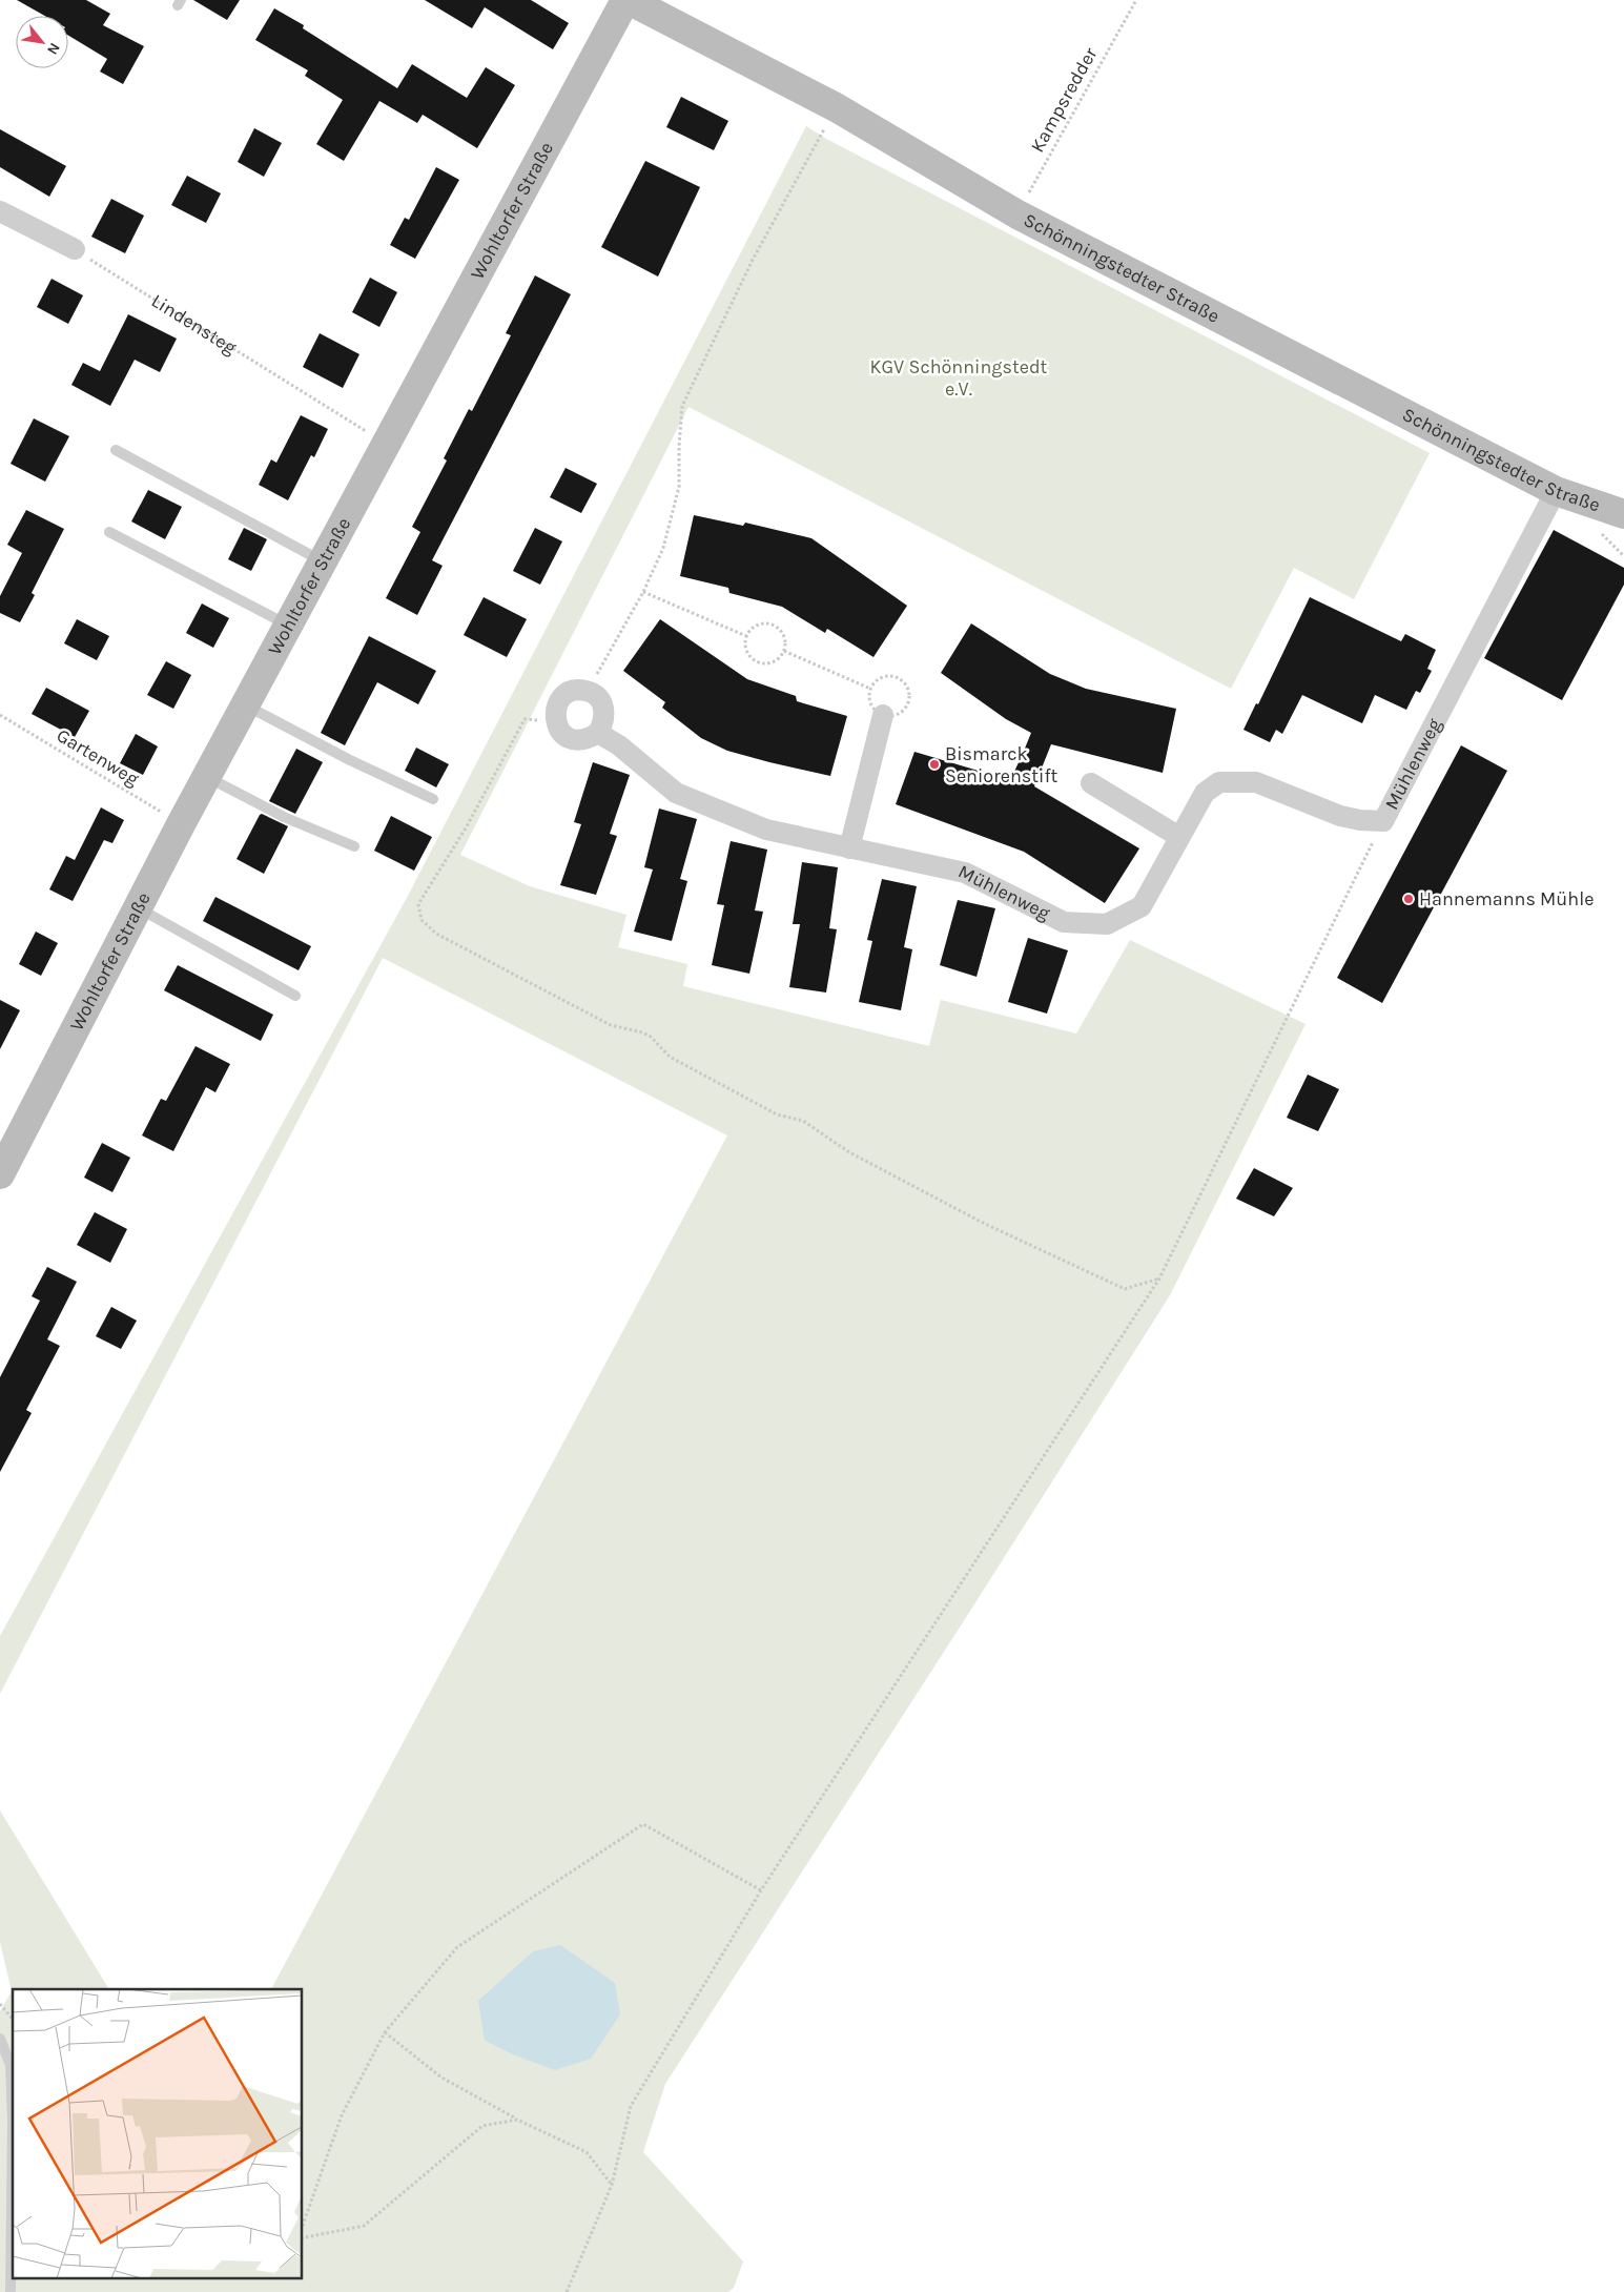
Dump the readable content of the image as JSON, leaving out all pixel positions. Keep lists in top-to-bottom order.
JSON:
{
  "streets": {
    "street": ["Wohltorfer Straße", "Schönningstedter Straße", "Mühlenweg"],
    "path": ["Kampsredder", "Lindensteg", "Gartenweg"]
  },
  "crossings": [
    ["Kampsredder", "Schönningstedter Straße"],
    ["Wohltorfer Straße", "Schönningstedter Straße"],
    ["Wohltorfer Straße", "Lindensteg"],
    ["Wohltorfer Straße", "Gartenweg"],
    ["Schönningstedter Straße", "Mühlenweg"]
  ],
  "parks": ["KGV Schönningstedt e.V."],
  "places": ["Bismarck Seniorenstift", "Hannemanns Mühle"],
  "north": "bottom right"
}
